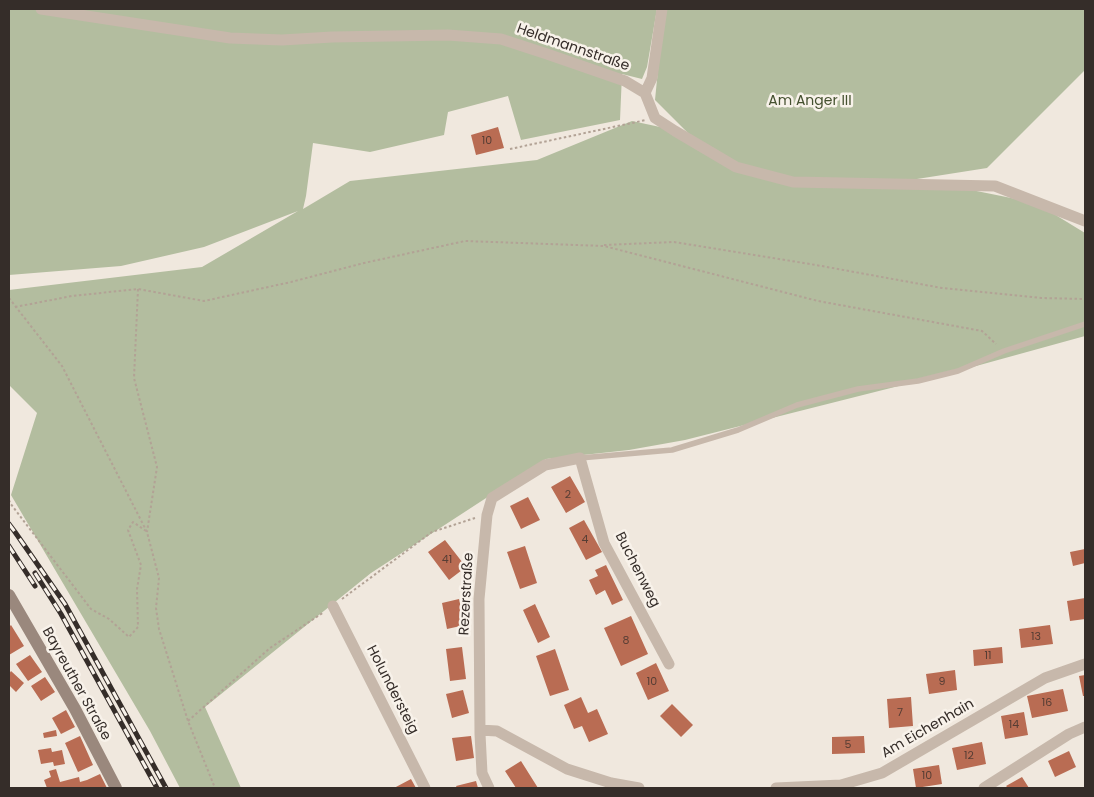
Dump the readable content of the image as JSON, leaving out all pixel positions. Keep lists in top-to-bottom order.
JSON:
{
  "streets": {
    "street": [
      "Heldmannstraße",
      "Buchenweg",
      "Rezerstraße",
      "Bayreuther Straße",
      "Holundersteig",
      "Am Eichenhain"
    ]
  },
  "crossings": [
    ["Buchenweg", "Rezerstraße"]
  ],
  "parks": ["Am Anger III"],
  "house_numbers": [
    "10",
    "2",
    "4",
    "41",
    "13",
    "8",
    "11",
    "10",
    "9",
    "16",
    "7",
    "14",
    "5",
    "12",
    "10"
  ]
}
